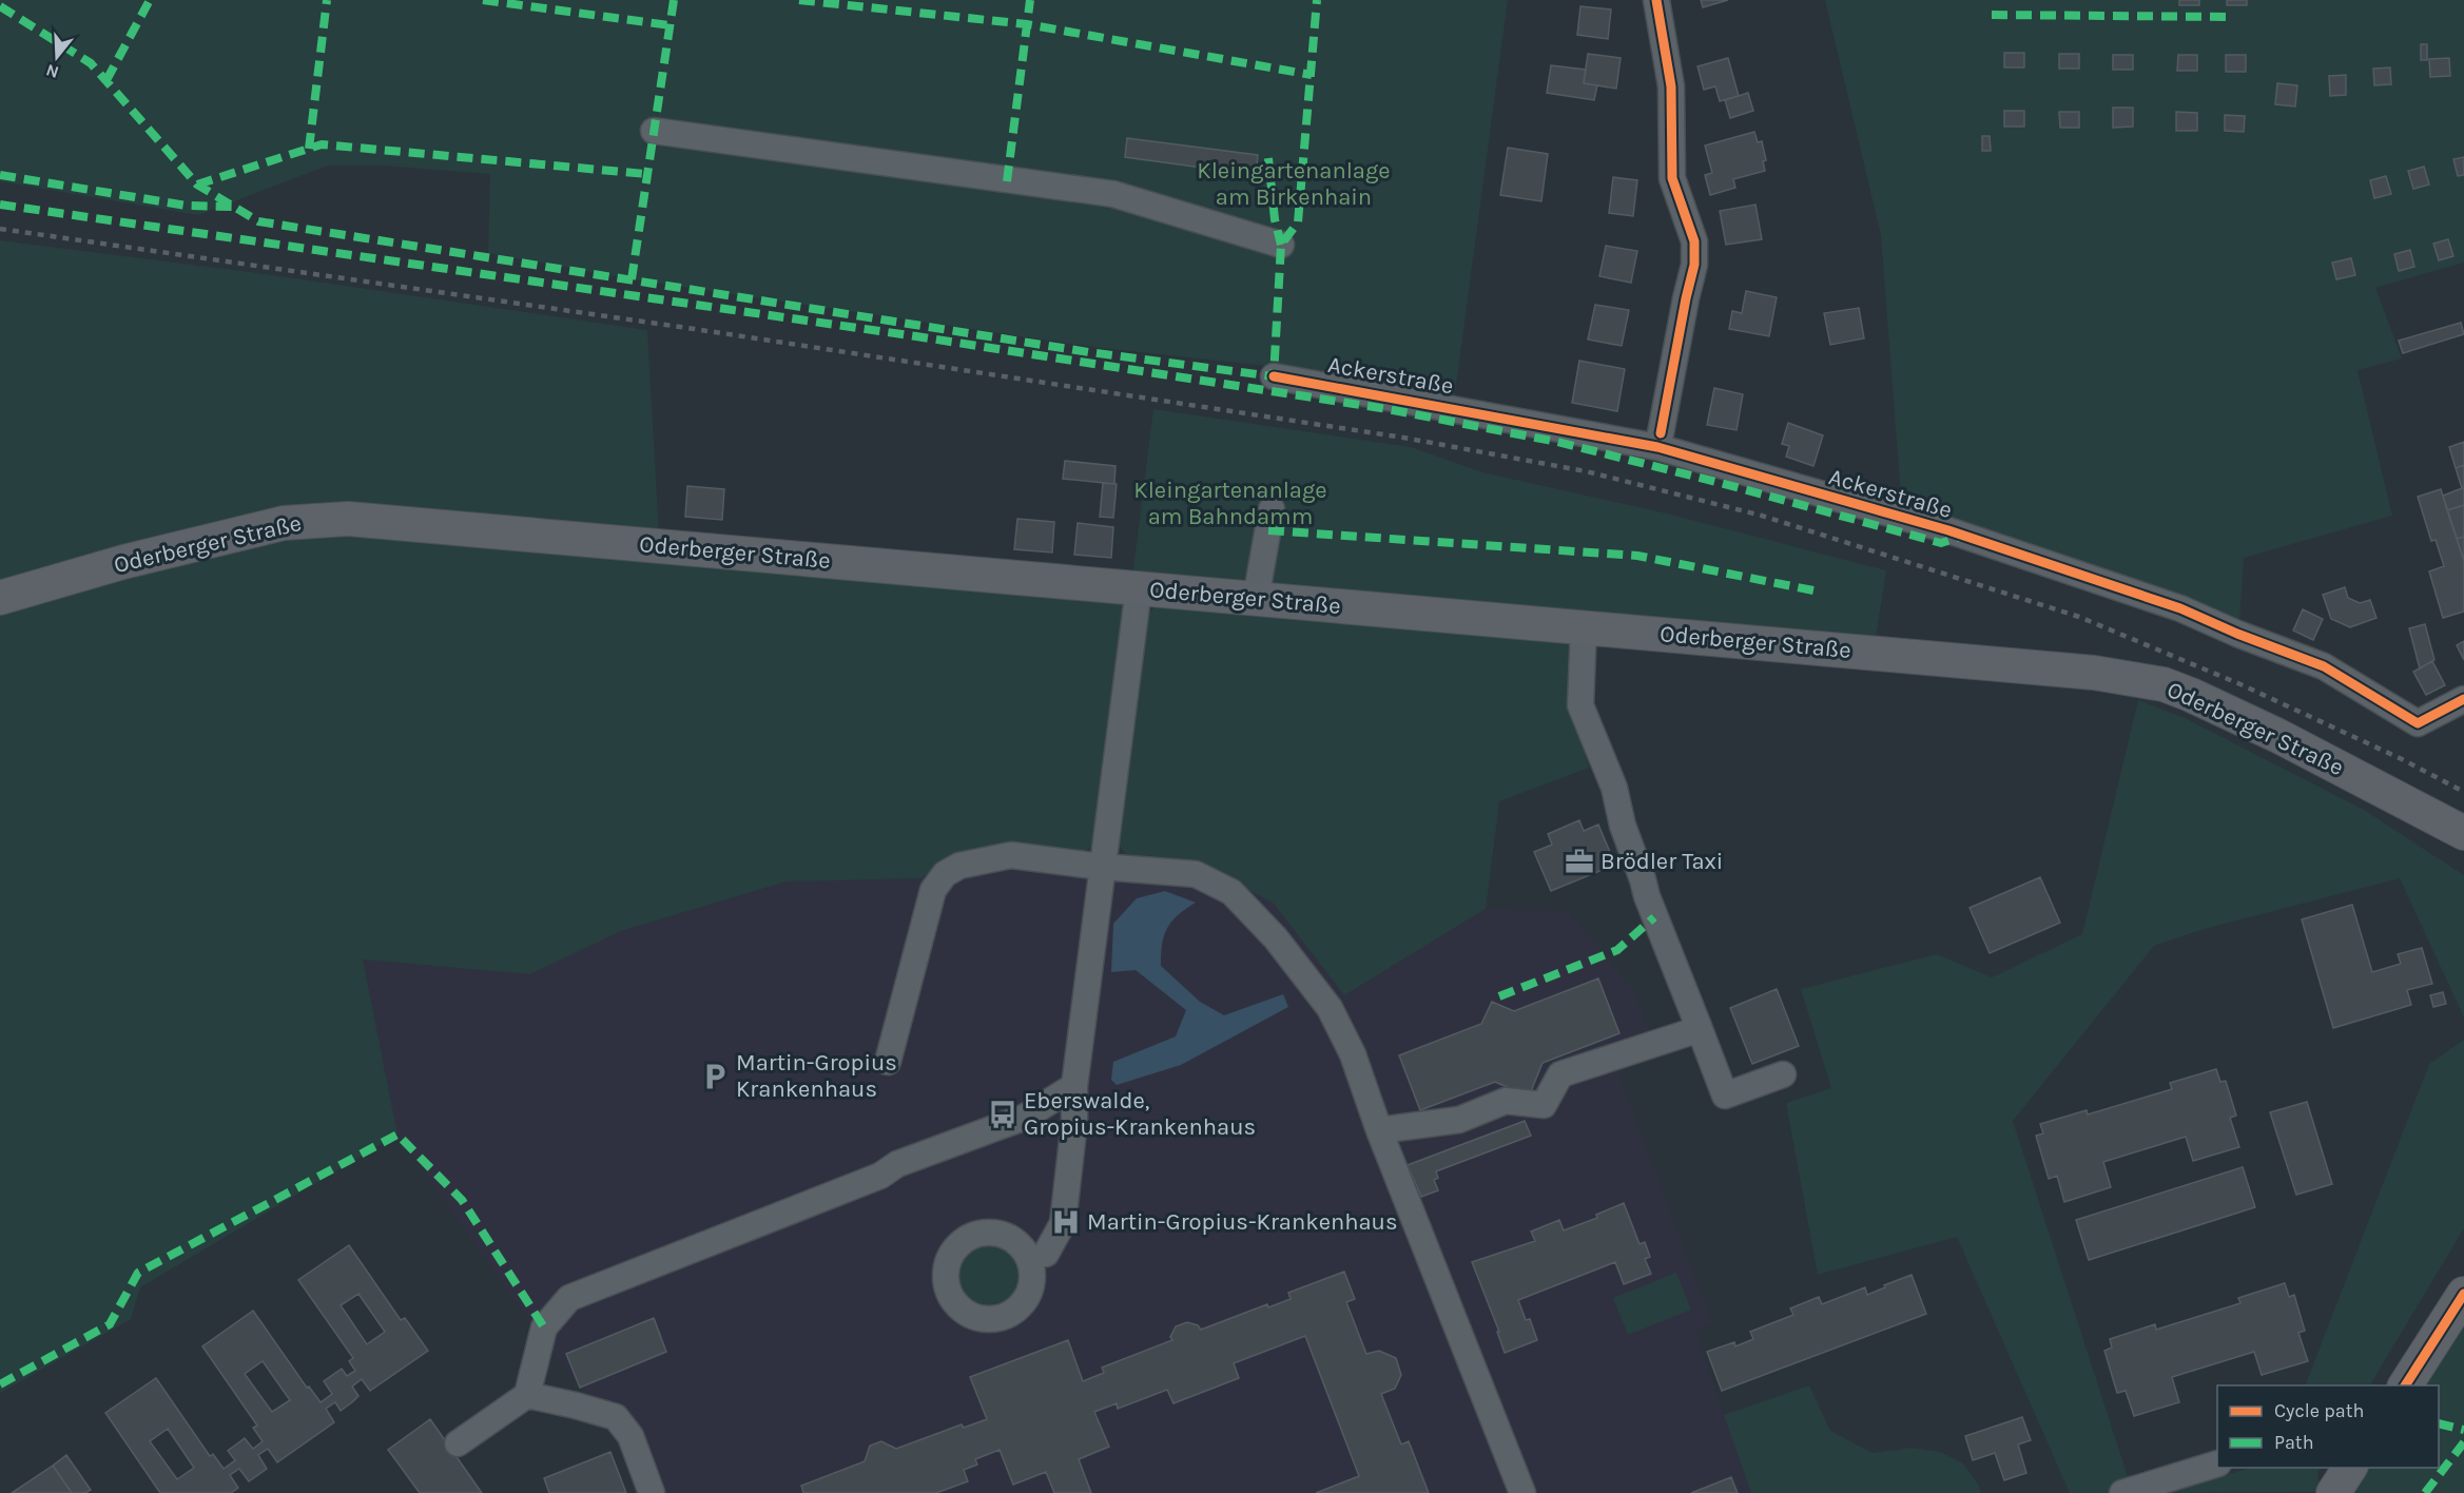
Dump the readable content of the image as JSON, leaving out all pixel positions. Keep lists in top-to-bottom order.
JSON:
{
  "streets": {
    "main road": ["Oderberger Straße"],
    "street": ["Ackerstraße"]
  },
  "parks": ["Kleingartenanlage am Birkenhain", "Kleingartenanlage am Bahndamm"],
  "places": {
    "office": ["Brödler Taxi"],
    "parking": ["Martin-Gropius Krankenhaus"],
    "bus stop": ["Eberswalde, Gropius-Krankenhaus"],
    "hospital": ["Martin-Gropius-Krankenhaus"]
  },
  "legend": ["Cycle path", "Path"],
  "north": "bottom"
}
